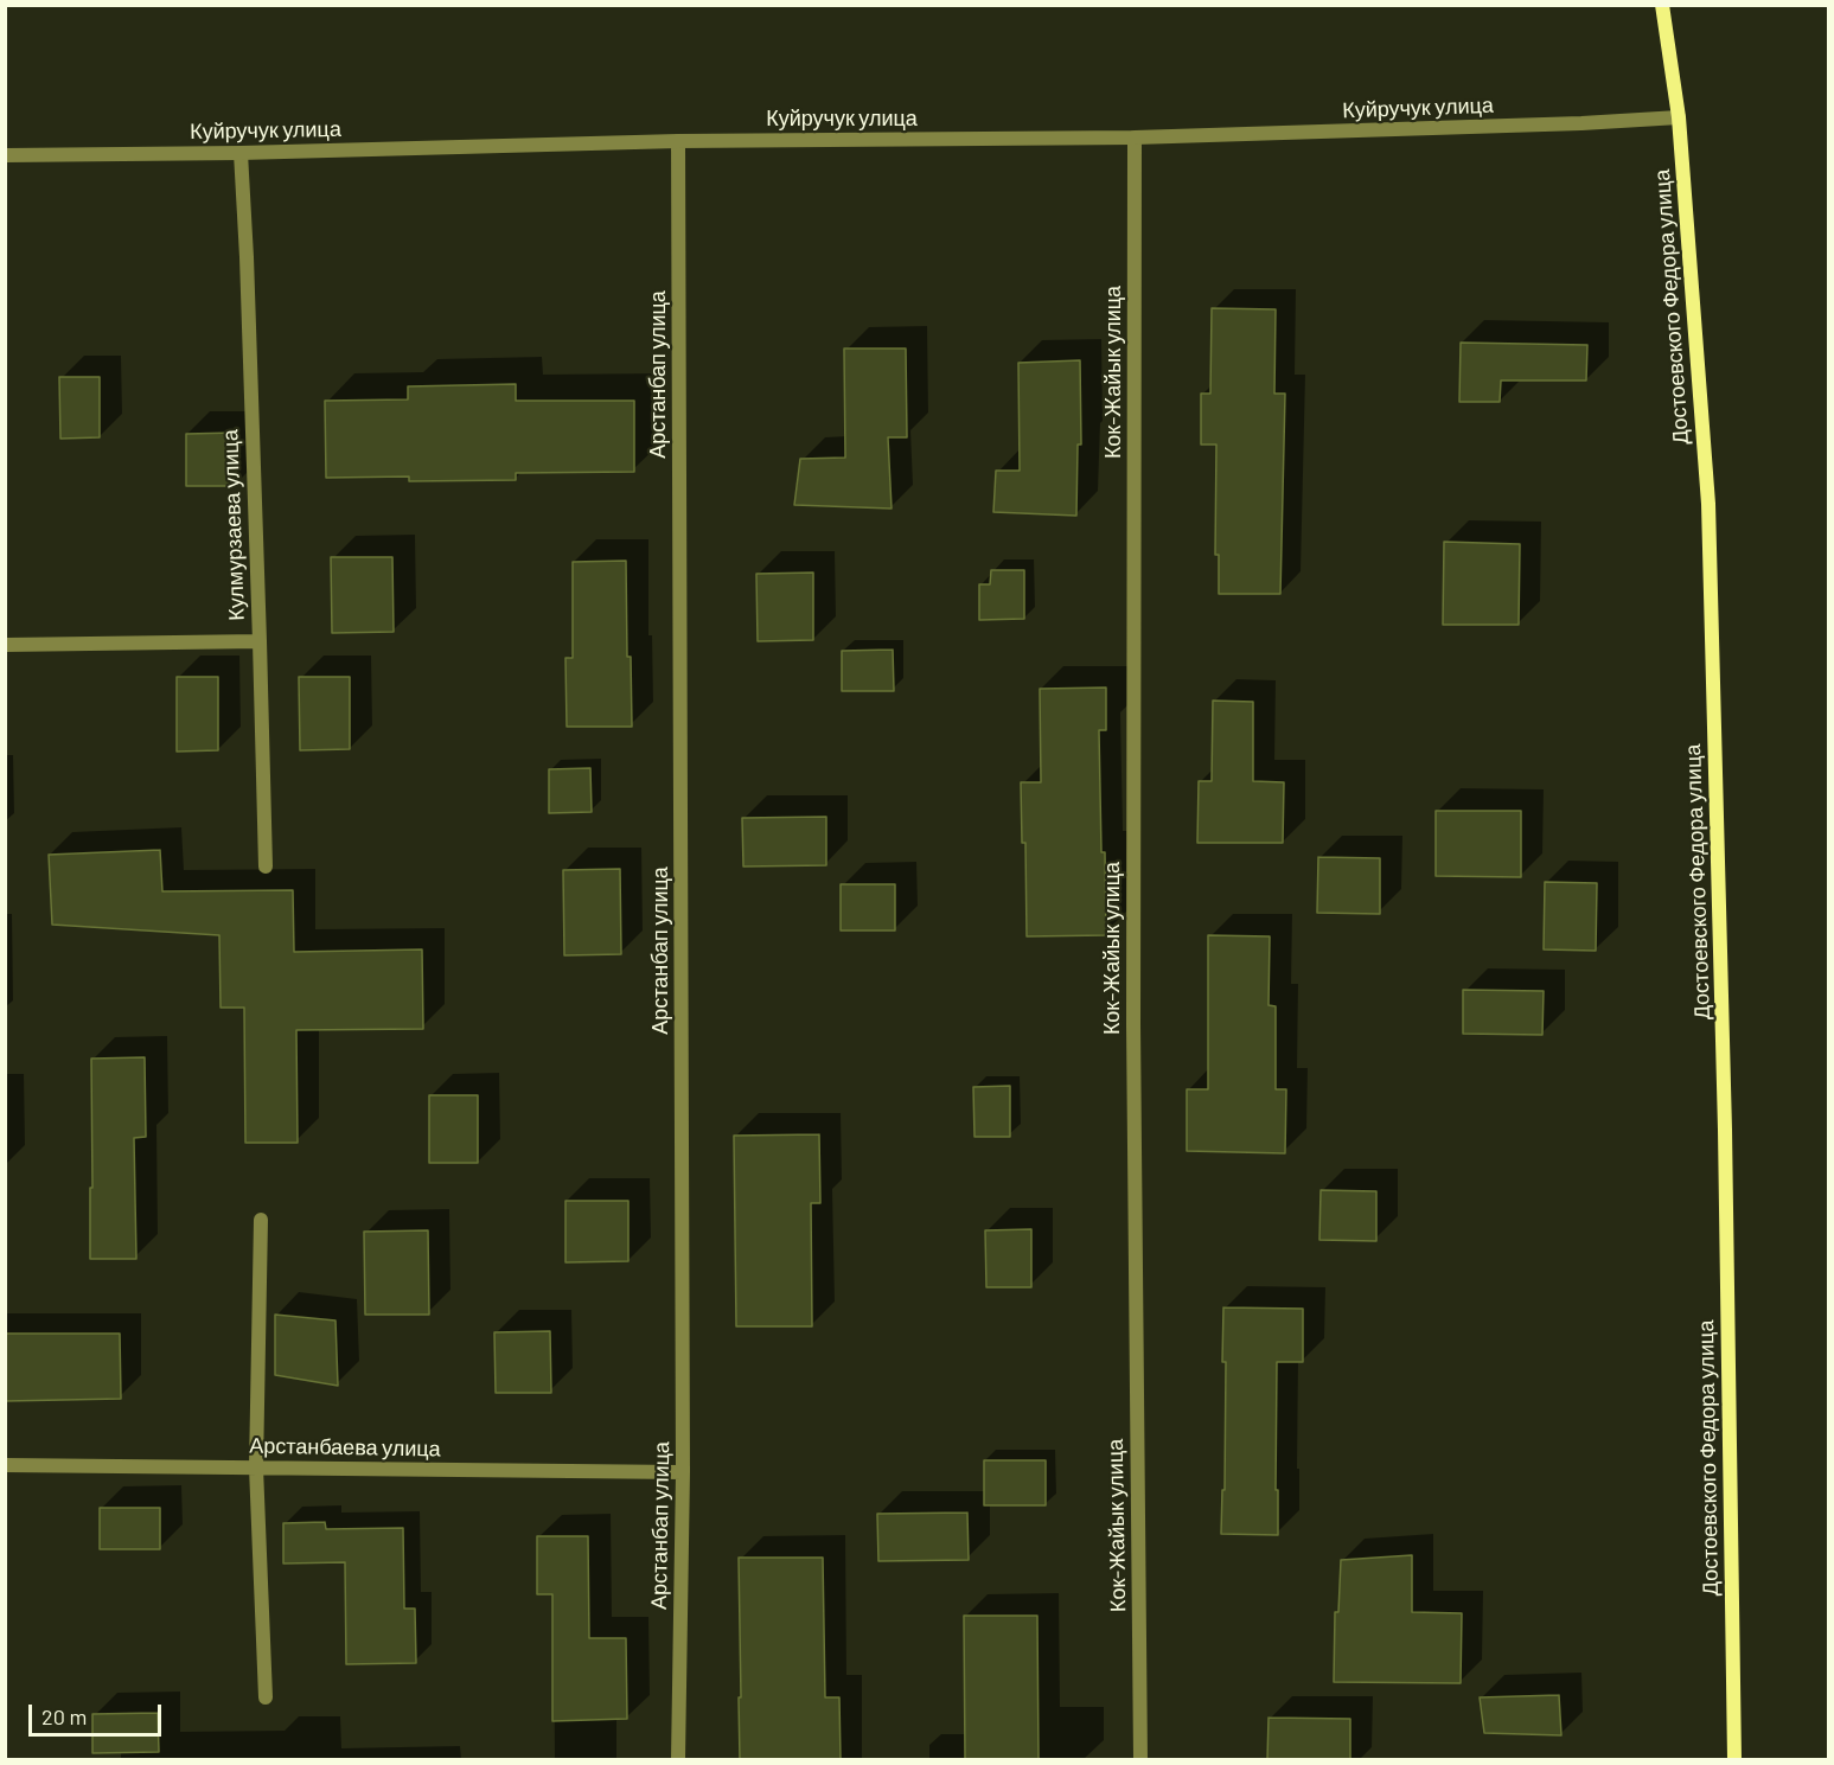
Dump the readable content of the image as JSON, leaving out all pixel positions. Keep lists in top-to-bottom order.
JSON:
{
  "streets": {
    "main road": ["Достоевского Федора улица"],
    "street": [
      "Куйручук улица",
      "Кок-Жайык улица",
      "Арстанбап улица",
      "Кулмурзаева улица",
      "Арстанбаева улица"
    ]
  },
  "crossings": [
    ["Куйручук улица", "Достоевского Федора улица"],
    ["Куйручук улица", "Кок-Жайык улица"],
    ["Куйручук улица", "Арстанбап улица"],
    ["Куйручук улица", "Кулмурзаева улица"],
    ["Арстанбап улица", "Арстанбаева улица"]
  ],
  "scale_bar": "20 m"
}
